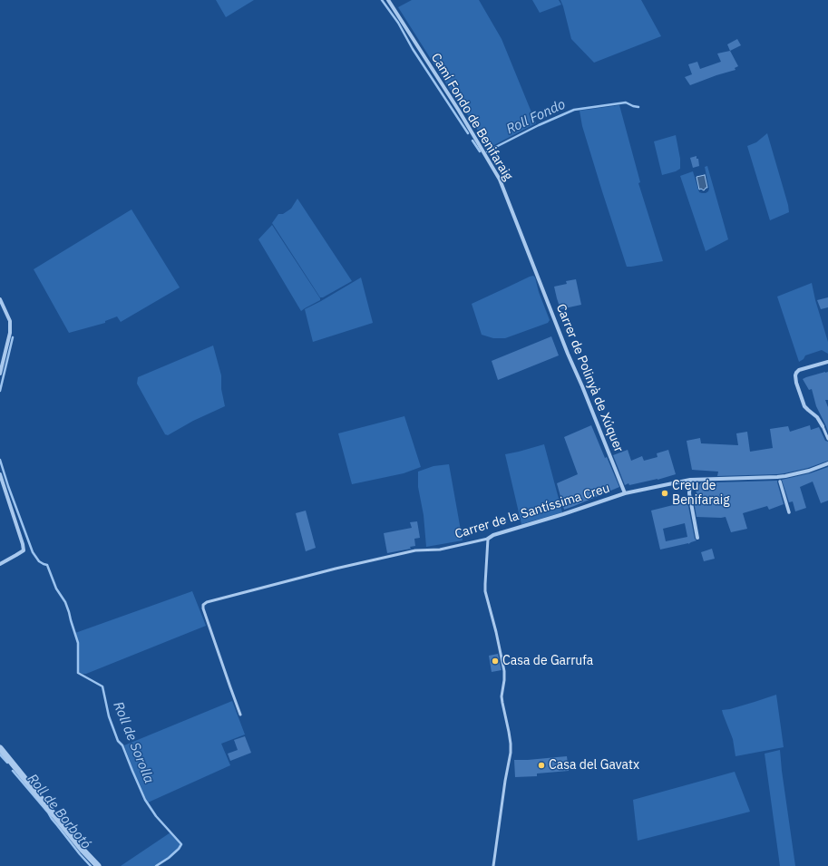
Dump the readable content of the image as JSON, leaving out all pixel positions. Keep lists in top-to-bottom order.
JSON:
{
  "streets": {
    "street": ["Camí Fondo de Benifaraig", "Carrer de Polinyà de Xúquer", "Carrer de la Santíssima Creu"]
  },
  "crossings": [
    ["Camí Fondo de Benifaraig", "Carrer de Polinyà de Xúquer"],
    ["Carrer de Polinyà de Xúquer", "Carrer de la Santíssima Creu"]
  ],
  "water": ["Roll Fondo", "Roll de Sorolla", "Roll de Borbotó"],
  "places": ["Creu de Benifaraig", "Casa de Garrufa", "Casa del Gavatx"]
}
